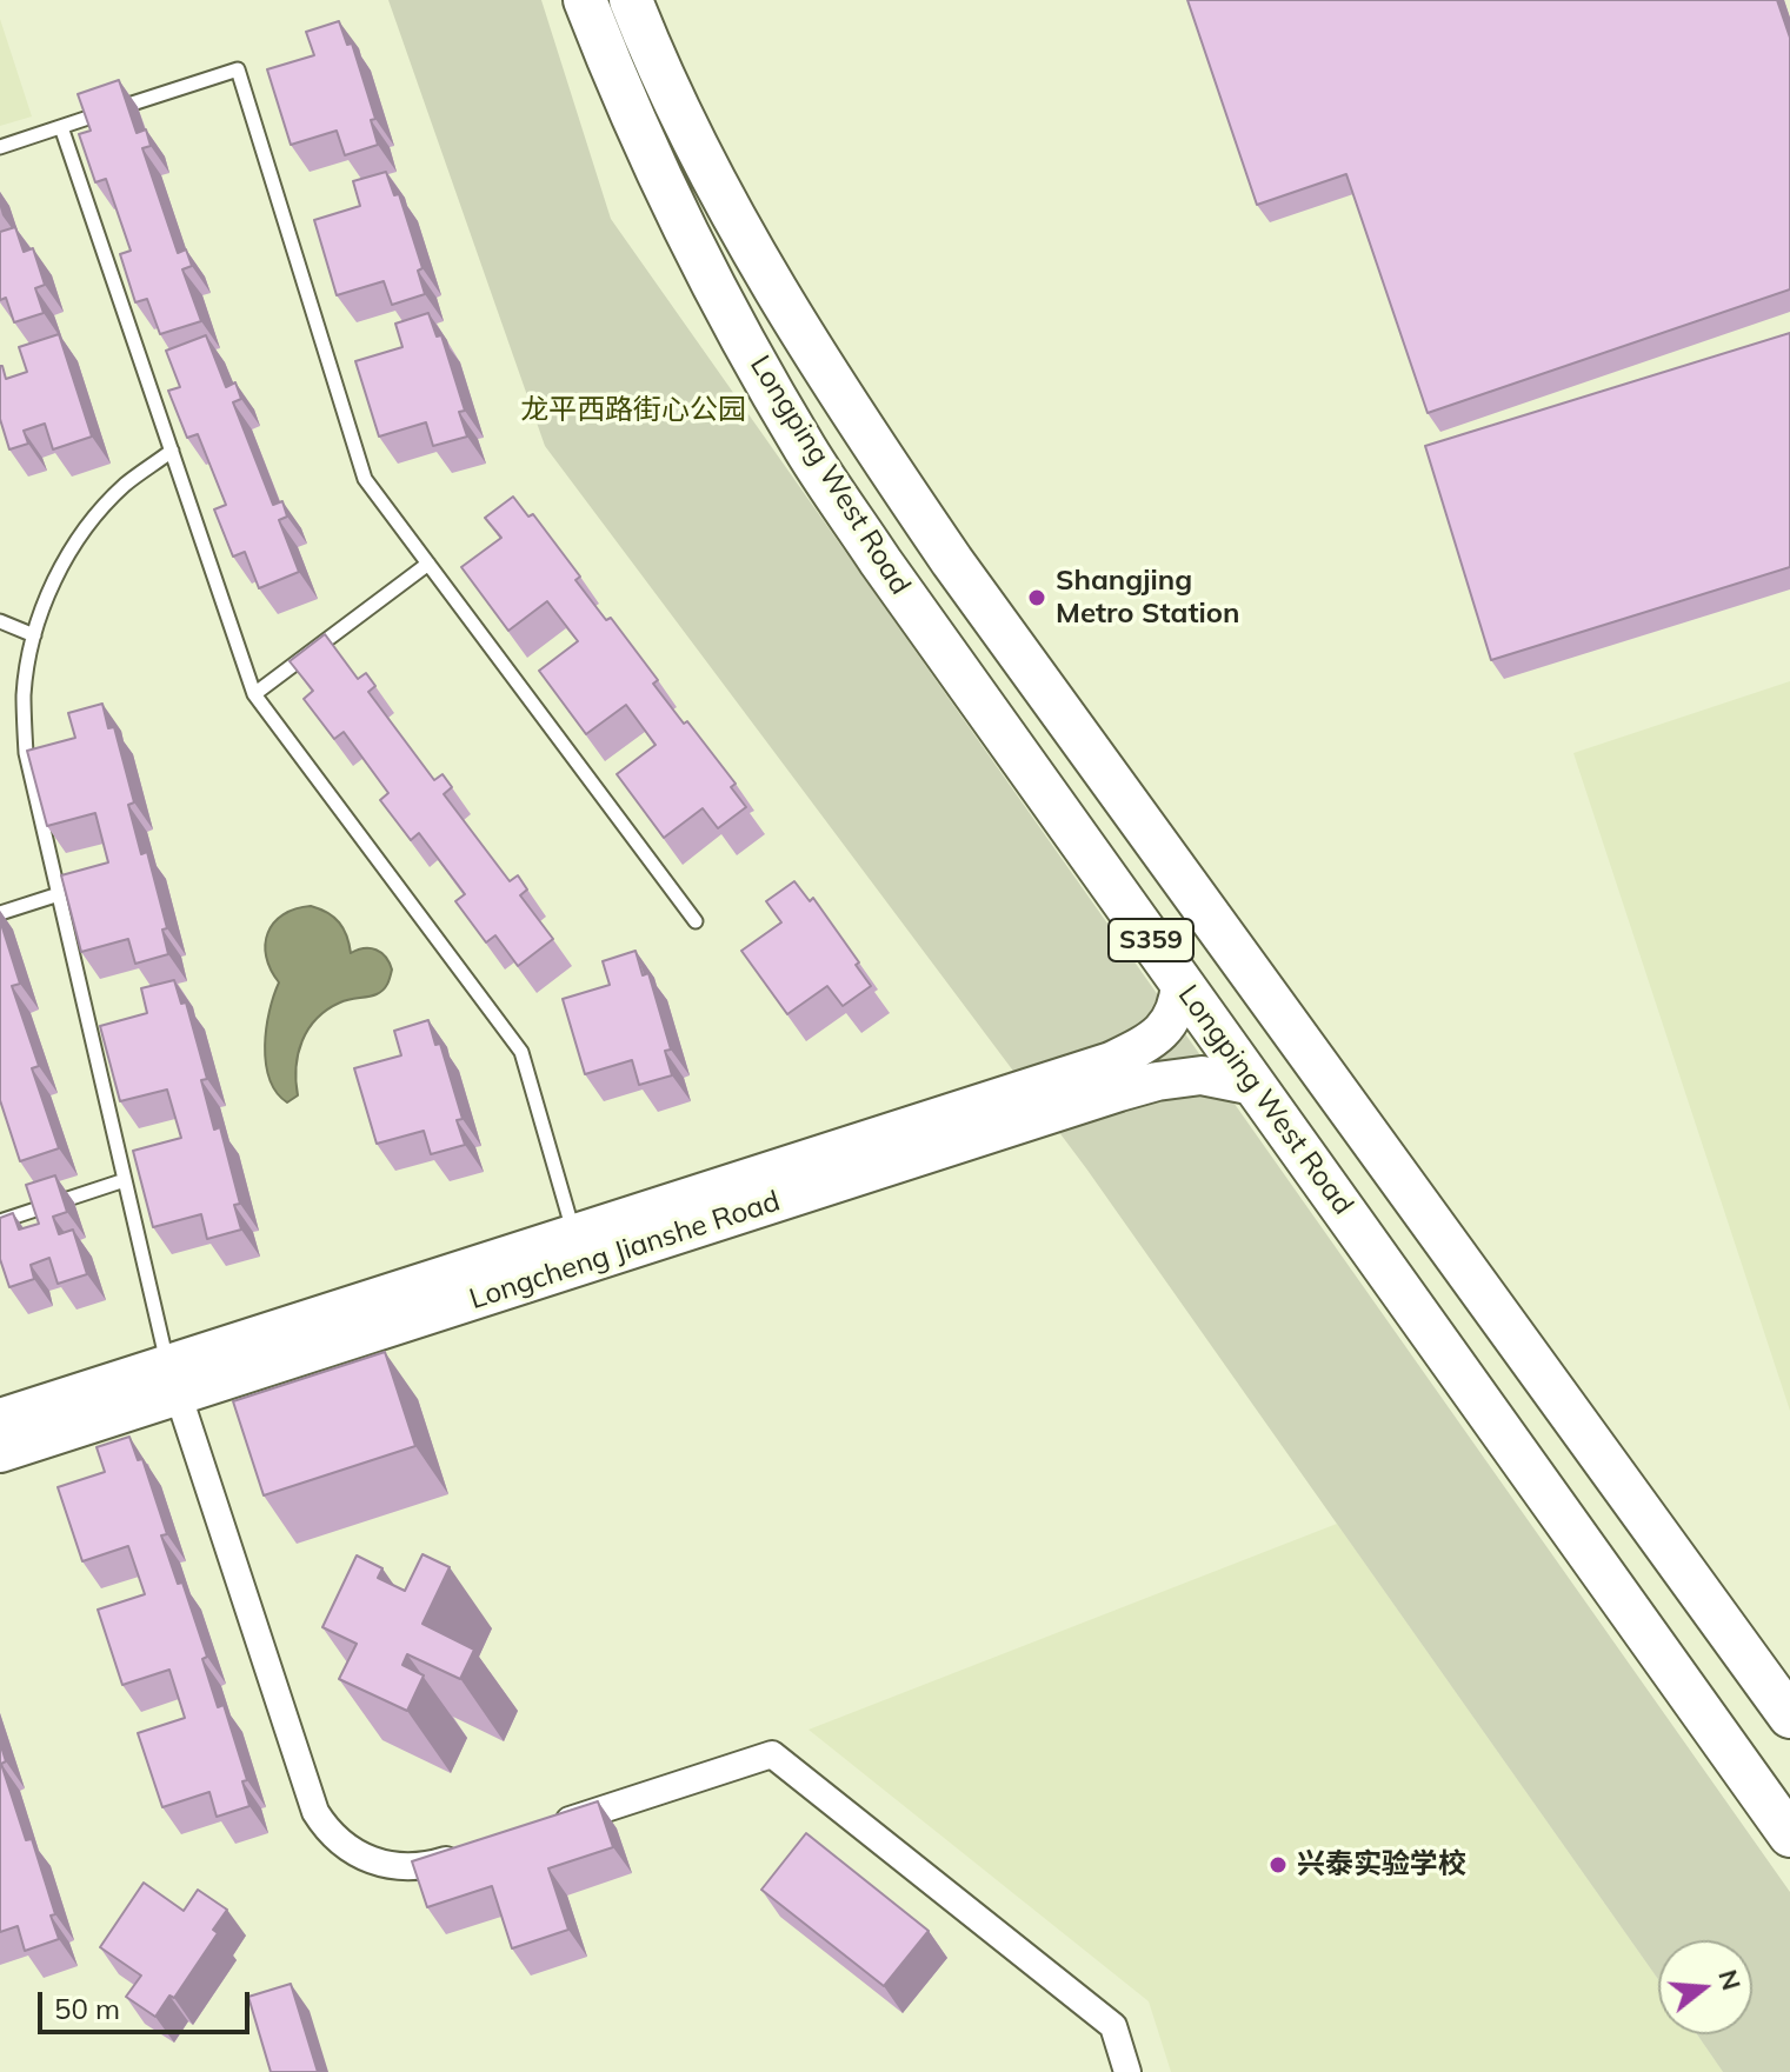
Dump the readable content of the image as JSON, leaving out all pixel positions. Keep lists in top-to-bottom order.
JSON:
{
  "streets": {
    "main road": ["Longping West Road", "S359"],
    "street": ["Longcheng Jianshe Road"]
  },
  "crossings": [
    ["Longping West Road", "Longcheng Jianshe Road"]
  ],
  "parks": ["龙平西路街心公园"],
  "places": ["Shangjing Metro Station", "兴泰实验学校"],
  "scale_bar": "50 m",
  "north": "right"
}
